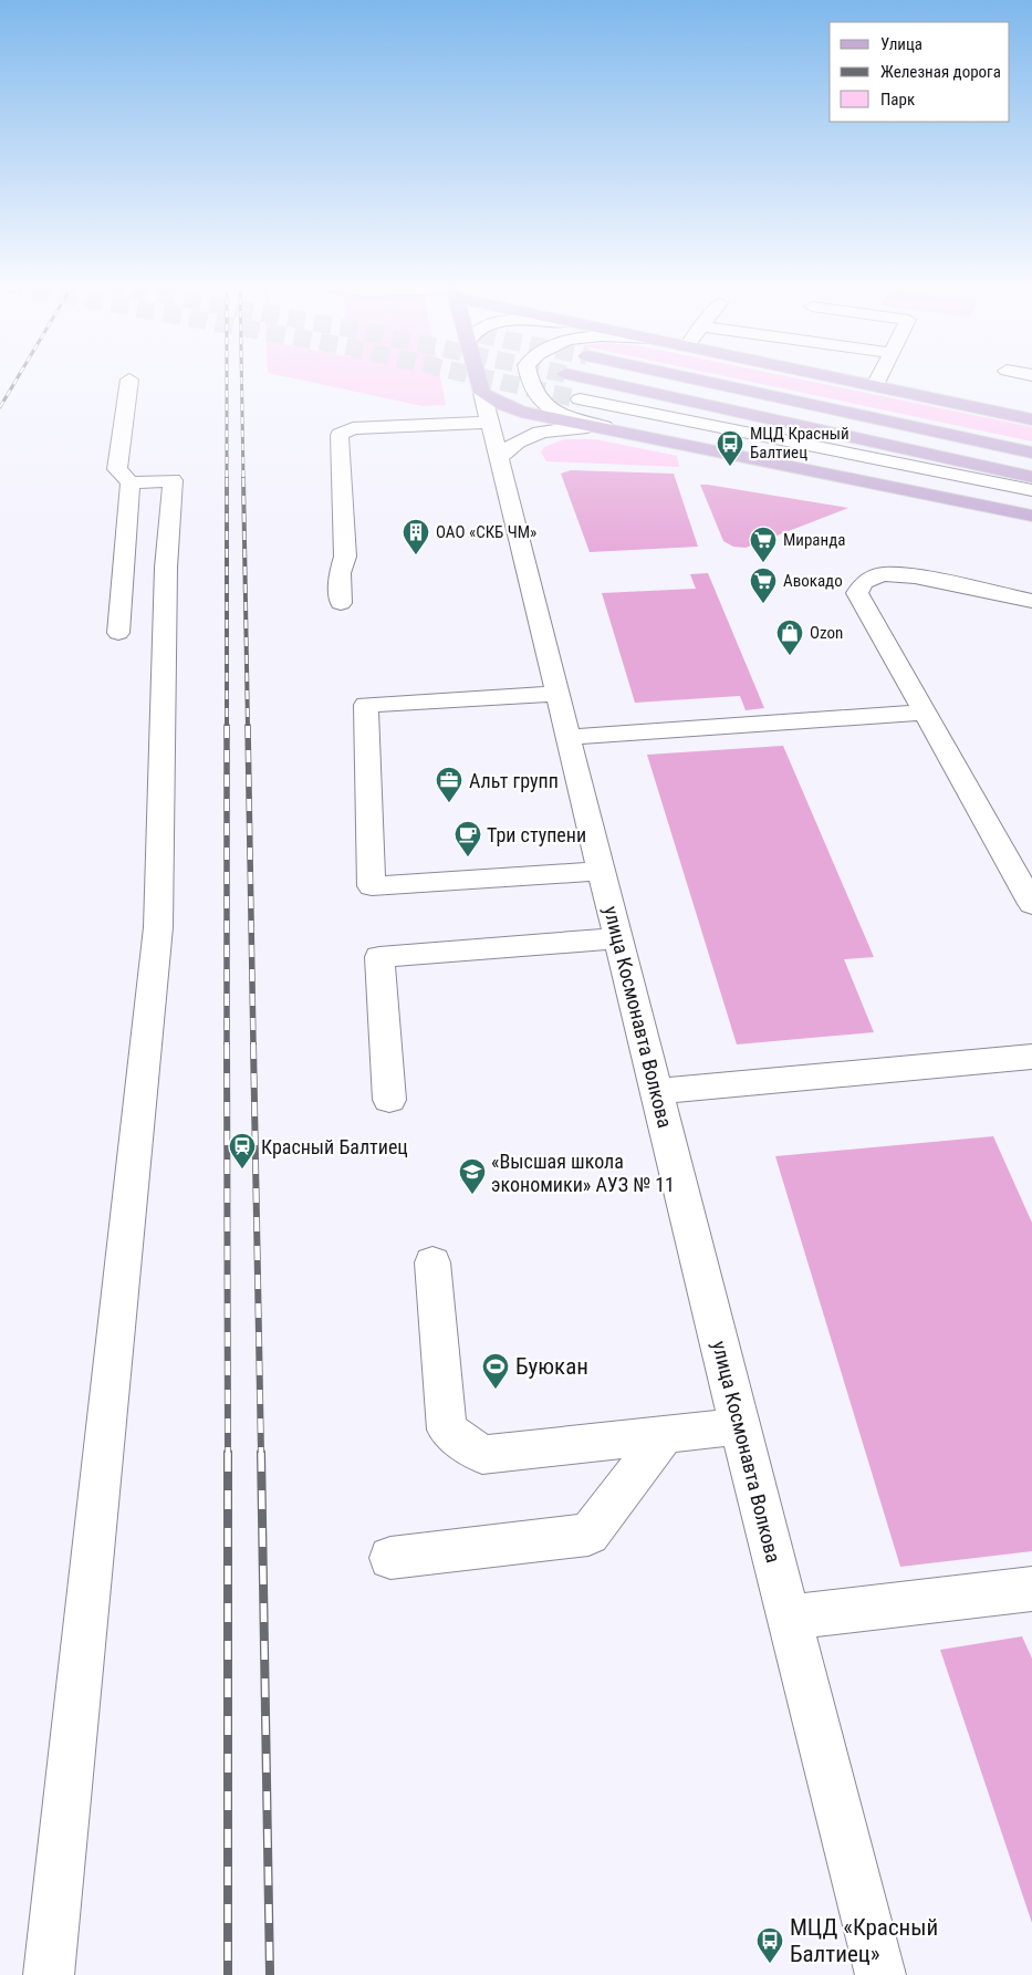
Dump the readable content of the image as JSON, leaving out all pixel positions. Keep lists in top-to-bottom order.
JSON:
{
  "streets": {
    "main road": ["улица Космонавта Волкова"]
  },
  "places": {
    "bus stop": ["МЦД Красный Балтиец", "МЦД «Красный Балтиец»"],
    "building": ["ОАО «СКБ ЧМ»"],
    "supermarket": ["Миранда", "Авокадо"],
    "shop": ["Ozon"],
    "office": ["Альт групп"],
    "cafe": ["Три ступени"],
    "station": ["Красный Балтиец"],
    "school or university": ["«Высшая школа экономики» АУЗ № 11"],
    "sports": ["Буюкан"]
  },
  "legend": ["Улица", "Железная дорога", "Парк"]
}
